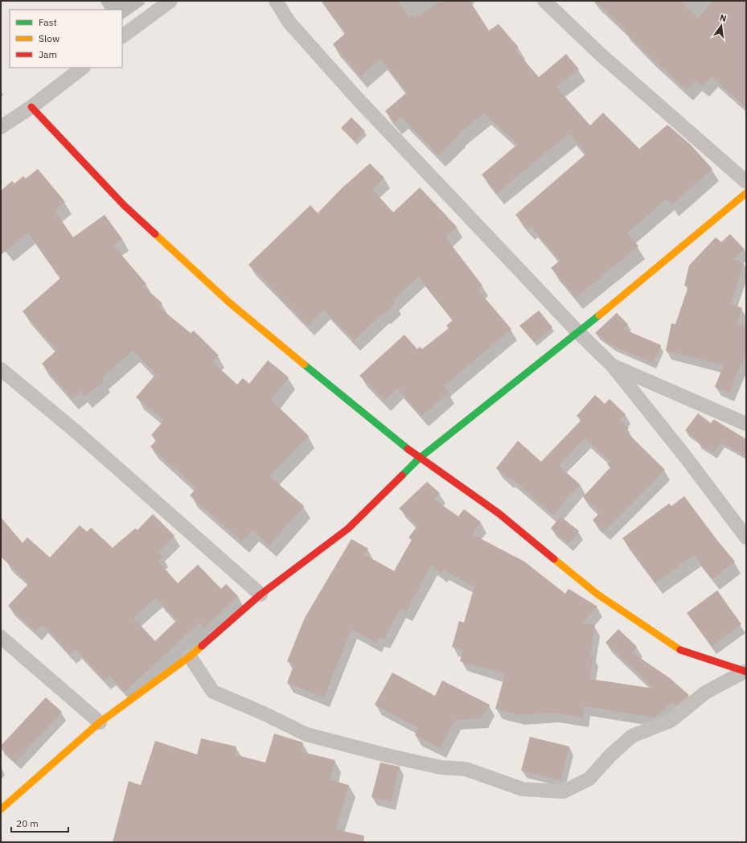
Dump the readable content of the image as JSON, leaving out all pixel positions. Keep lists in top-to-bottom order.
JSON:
{
  "legend": ["Fast", "Slow", "Jam"],
  "scale_bar": "20 m",
  "north": "top"
}
